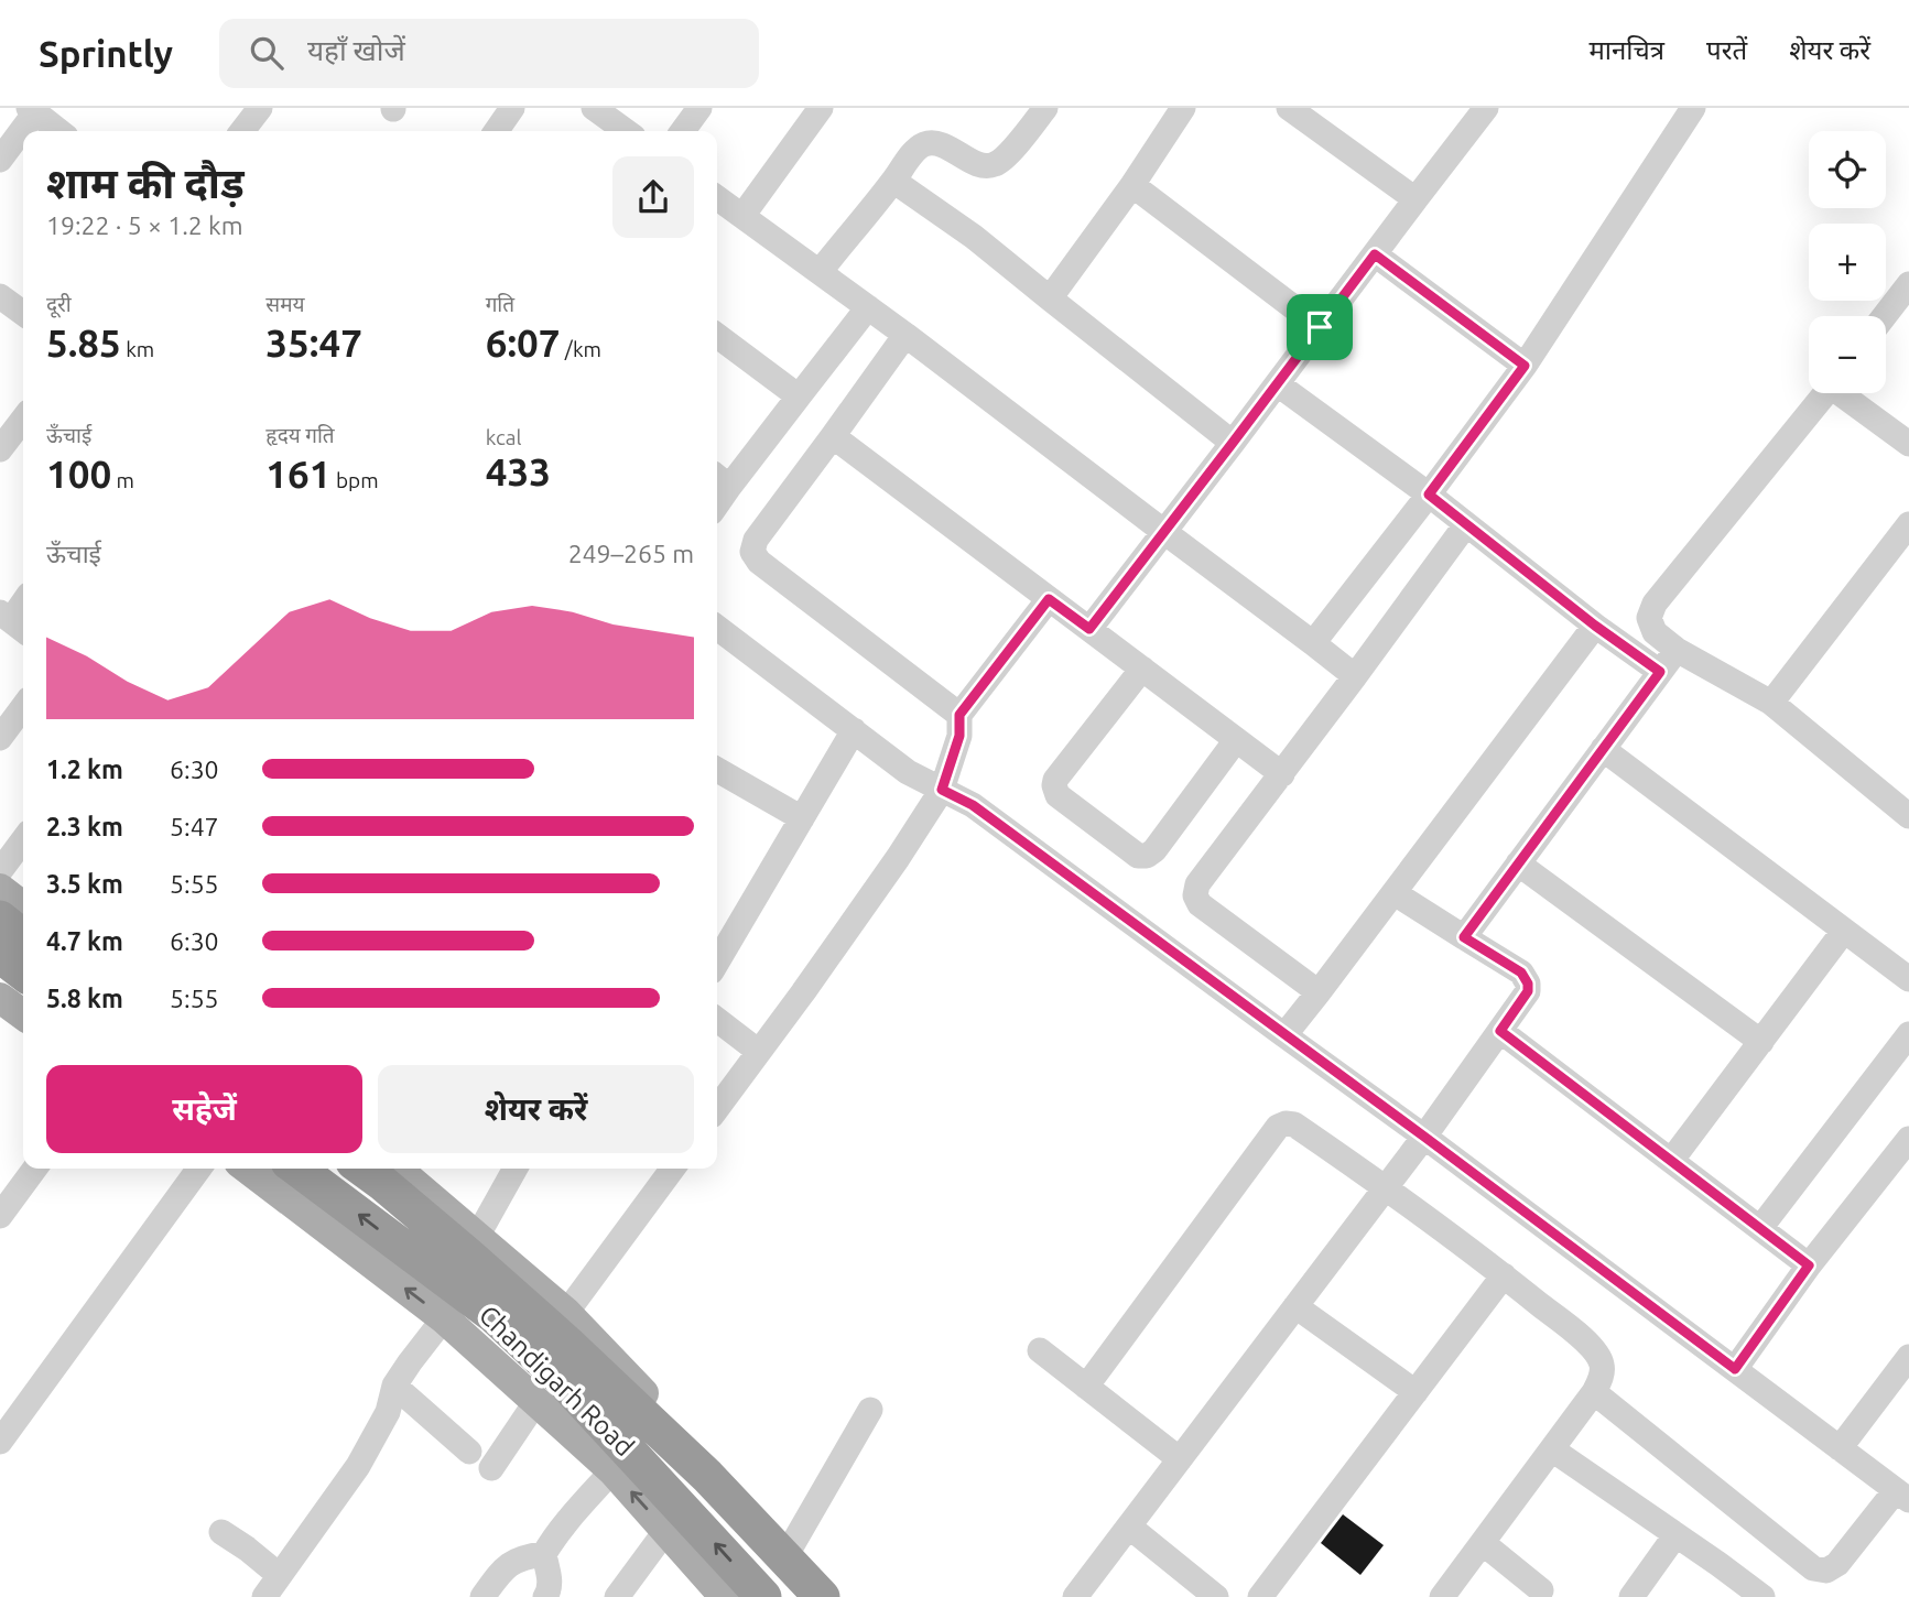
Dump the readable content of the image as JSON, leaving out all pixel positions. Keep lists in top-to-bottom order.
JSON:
{
  "streets": {
    "highway": ["Chandigarh Road"]
  },
  "page": {
    "header": "Sprintly",
    "search": "यहाँ खोजें",
    "nav": ["मानचित्र", "परतें", "शेयर करें"],
    "map_buttons": ["+", "−"],
    "heading": ["शाम की दौड़", "19:22 · 5 × 1.2 km"],
    "stats": [
      ["दूरी", "5.85 km"],
      ["समय", "35:47"],
      ["गति", "6:07 /km"],
      ["ऊँचाई", "100 m"],
      ["हृदय गति", "161 bpm"],
      ["kcal", "433"]
    ],
    "chart": ["ऊँचाई", "249–265 m"],
    "list": [
      {
        "name": "1.2 km",
        "note": "6:30"
      },
      {
        "name": "2.3 km",
        "note": "5:47"
      },
      {
        "name": "3.5 km",
        "note": "5:55"
      },
      {
        "name": "4.7 km",
        "note": "6:30"
      },
      {
        "name": "5.8 km",
        "note": "5:55"
      }
    ],
    "buttons": ["सहेजें", "शेयर करें"]
  }
}
